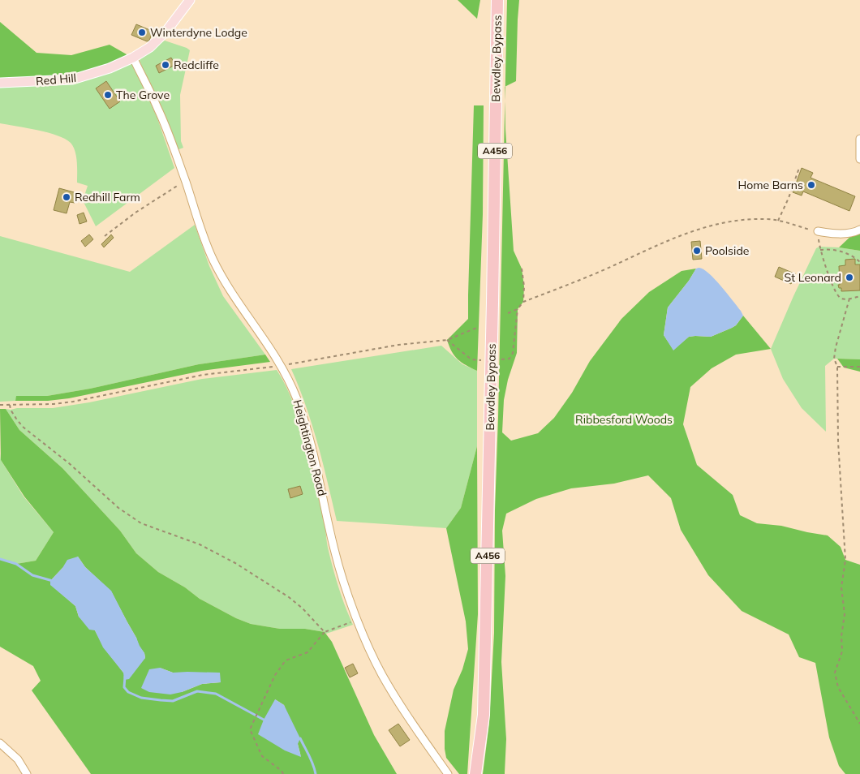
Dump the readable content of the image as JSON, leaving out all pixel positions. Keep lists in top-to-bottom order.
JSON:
{
  "streets": {
    "highway": ["Bewdley Bypass", "A456"],
    "main road": ["Red Hill"],
    "street": ["Heightington Road"]
  },
  "crossings": [
    ["Red Hill", "Heightington Road"]
  ],
  "parks": ["Ribbesford Woods"],
  "places": [
    "Winterdyne Lodge",
    "Redcliffe",
    "The Grove",
    "Home Barns",
    "Redhill Farm",
    "Poolside",
    "St Leonard"
  ]
}
